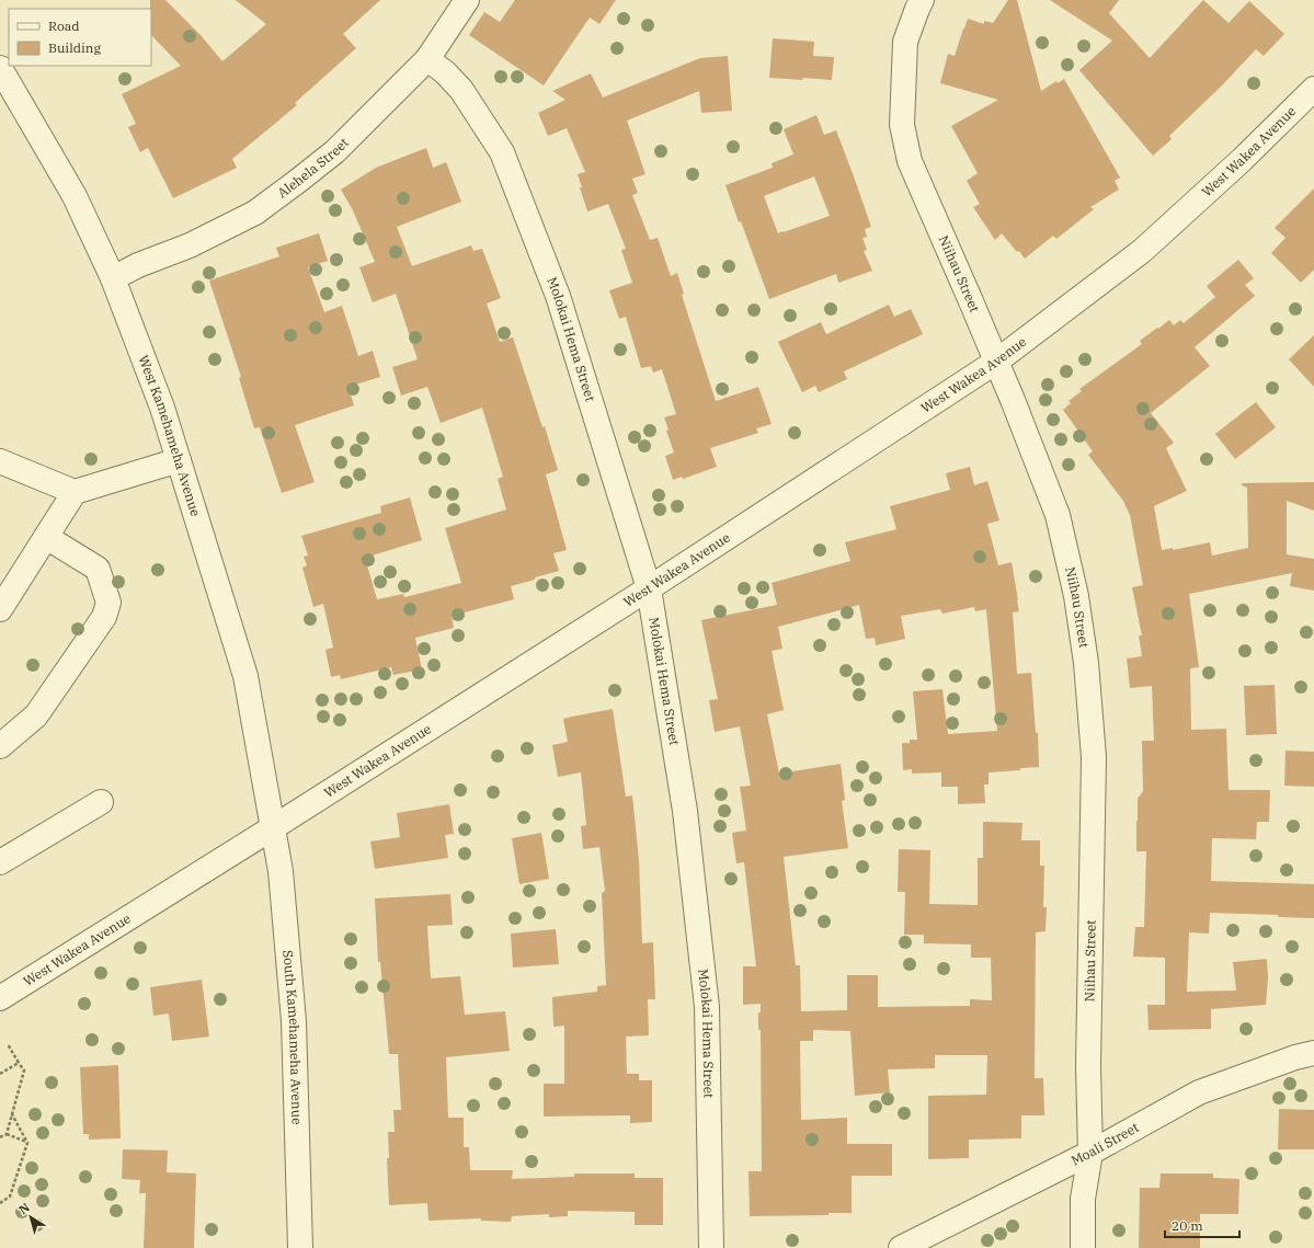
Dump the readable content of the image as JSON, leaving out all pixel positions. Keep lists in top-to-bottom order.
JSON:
{
  "streets": {
    "street": [
      "West Wakea Avenue",
      "Alehela Street",
      "Niihau Street",
      "Molokai Hema Street",
      "West Kamehameha Avenue",
      "South Kamehameha Avenue",
      "Moali Street"
    ]
  },
  "crossings": [
    ["West Wakea Avenue", "Niihau Street"],
    ["West Wakea Avenue", "Molokai Hema Street"],
    ["West Wakea Avenue", "West Kamehameha Avenue"],
    ["West Wakea Avenue", "South Kamehameha Avenue"],
    ["Alehela Street", "Molokai Hema Street"],
    ["Alehela Street", "West Kamehameha Avenue"],
    ["Niihau Street", "Moali Street"],
    ["West Kamehameha Avenue", "South Kamehameha Avenue"]
  ],
  "legend": ["Road", "Building"],
  "scale_bar": "20 m",
  "north": "top left"
}
